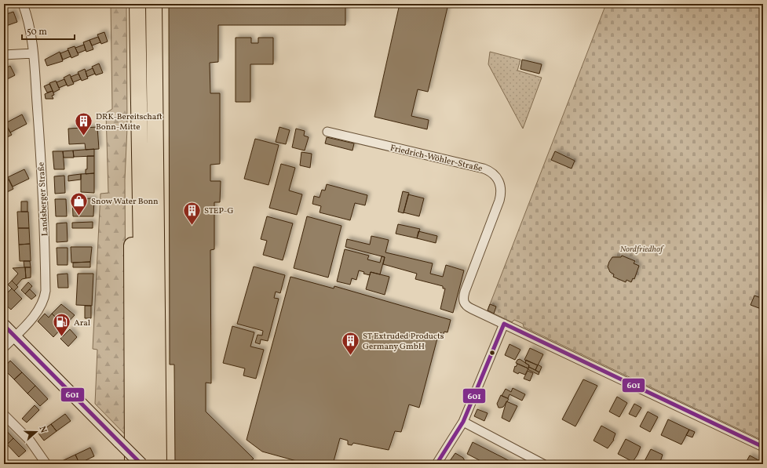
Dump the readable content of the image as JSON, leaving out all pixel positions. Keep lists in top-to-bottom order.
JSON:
{
  "streets": {
    "street": ["Friedrich-Wöhler-Straße", "Landsberger Straße"]
  },
  "parks": ["Nordfriedhof"],
  "places": {
    "building": ["DRK-Bereitschaft Bonn-Mitte", "STEP-G", "ST Extruded Products Germany GmbH"],
    "shop": ["Snow Water Bonn"],
    "fuel station": ["Aral"]
  },
  "lines": ["transit line 601"],
  "scale_bar": "50 m",
  "north": "right"
}
